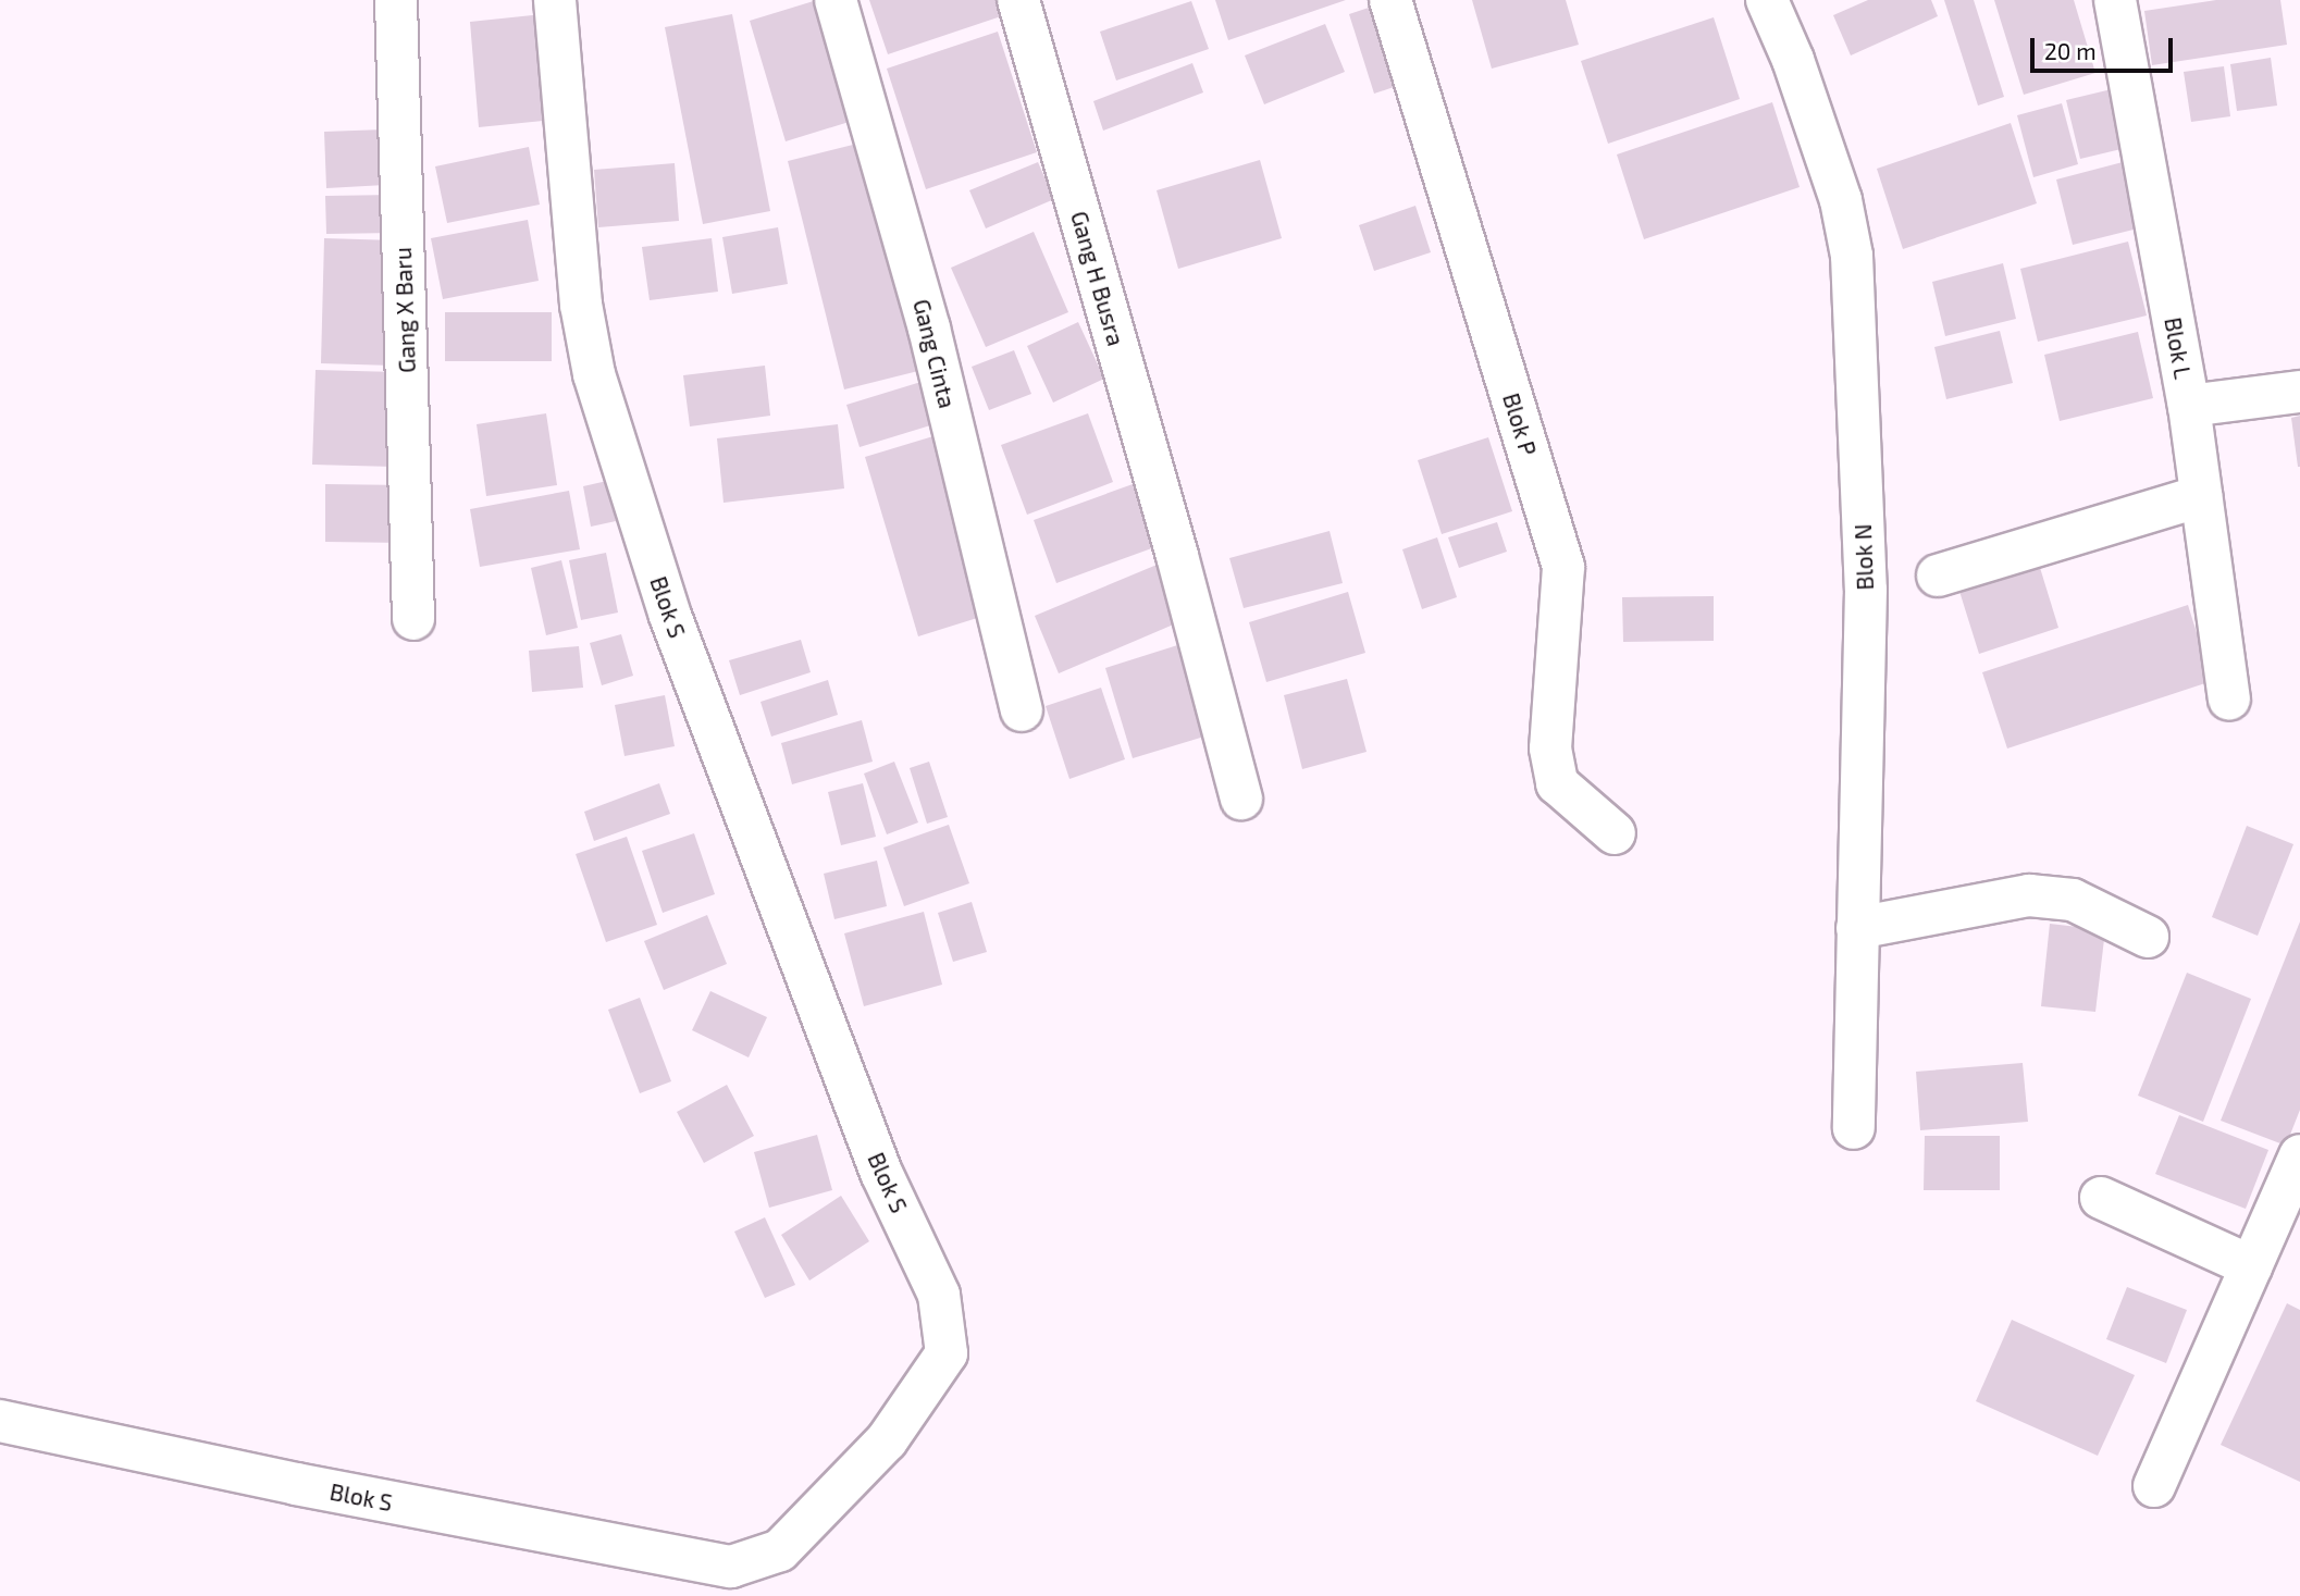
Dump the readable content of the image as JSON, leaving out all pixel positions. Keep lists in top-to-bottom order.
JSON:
{
  "streets": {
    "street": [
      "Gang H Busra",
      "Gang X Baru",
      "Blok L",
      "Gang Cinta",
      "Blok P",
      "Blok N",
      "Blok S"
    ]
  },
  "scale_bar": "20 m"
}
